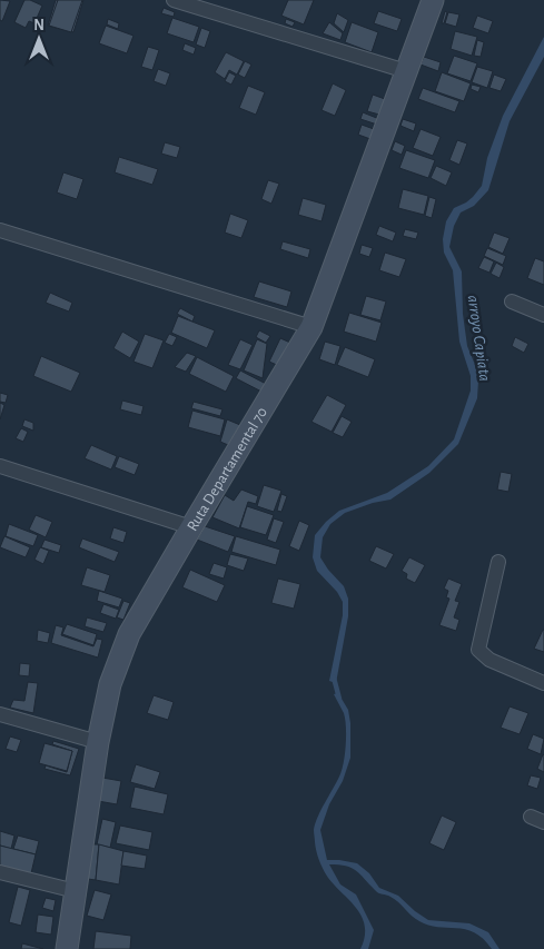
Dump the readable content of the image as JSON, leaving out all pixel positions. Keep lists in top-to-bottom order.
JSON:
{
  "streets": {
    "main road": ["Ruta Departamental 70"]
  },
  "water": ["arroyo Capiata"],
  "north": "top"
}
